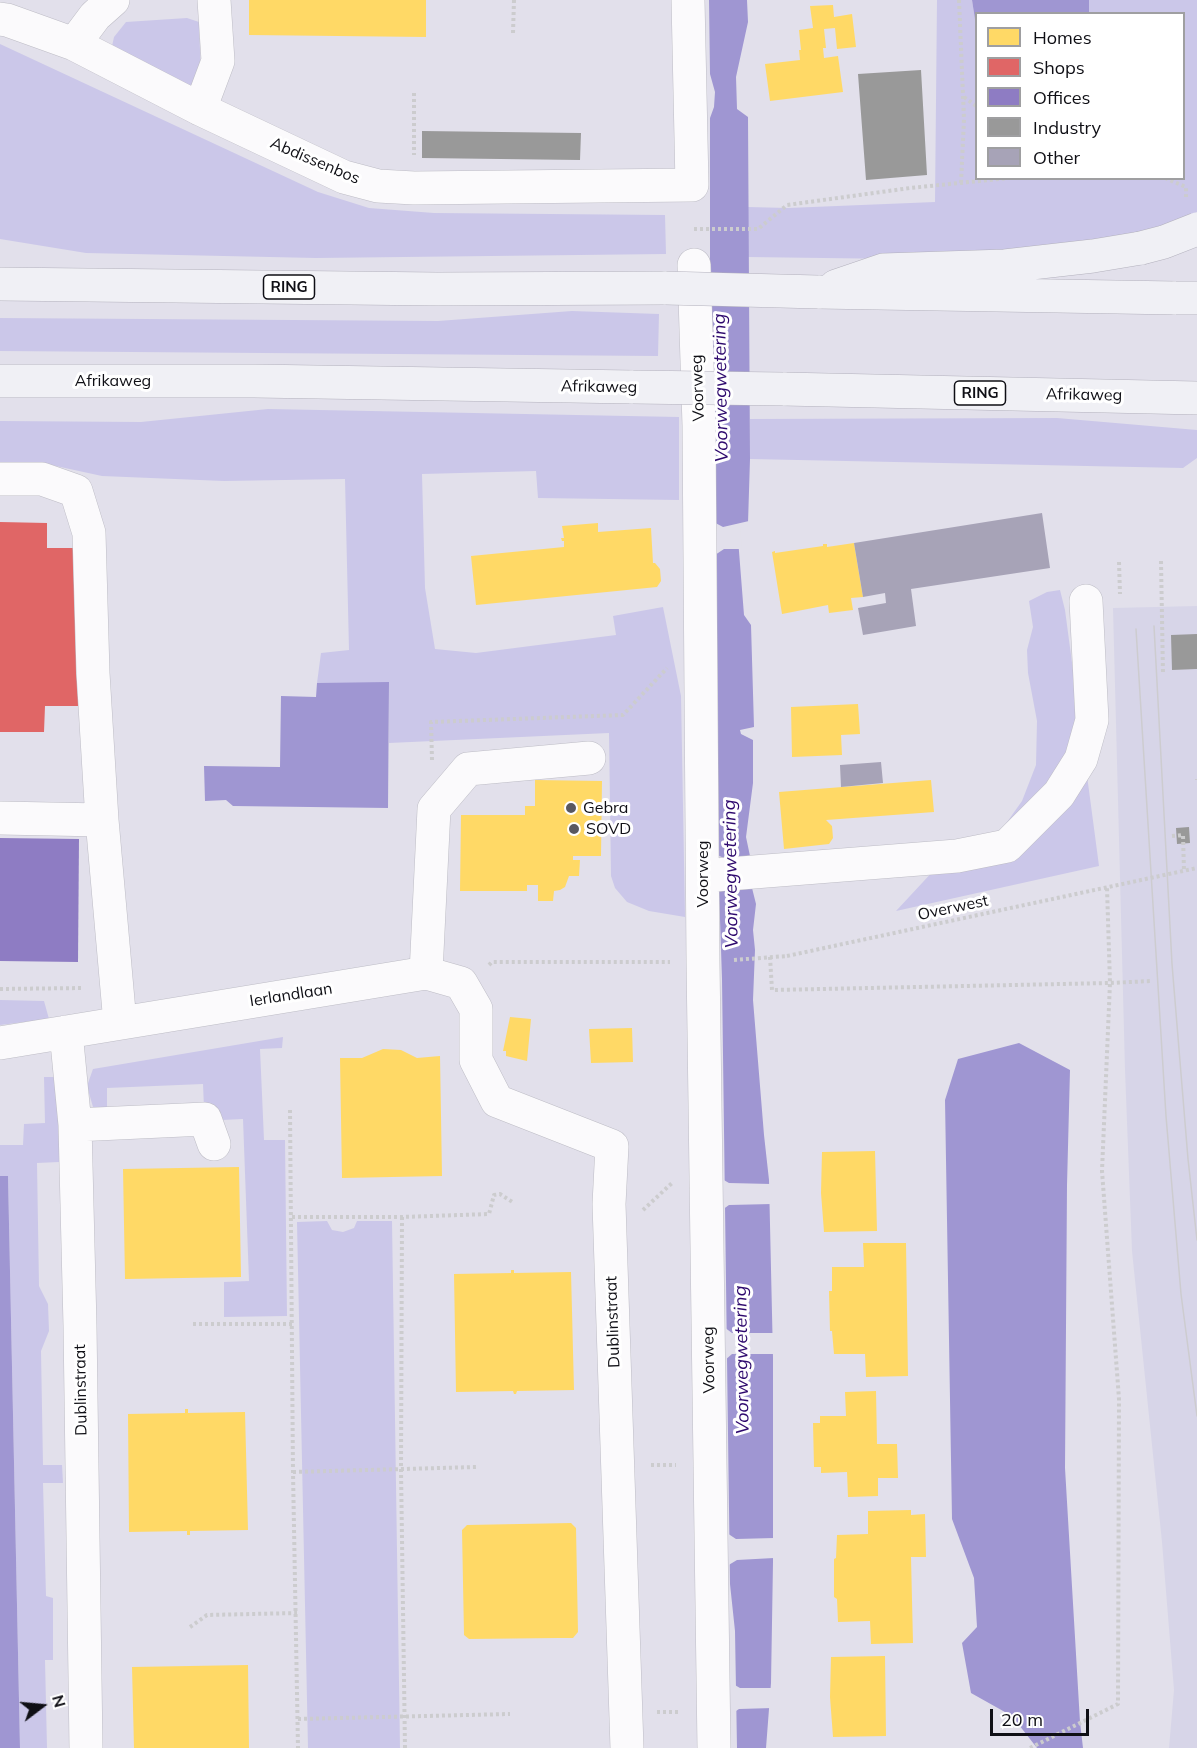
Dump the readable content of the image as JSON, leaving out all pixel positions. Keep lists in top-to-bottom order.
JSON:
{
  "streets": {
    "main road": ["RING", "Afrikaweg"],
    "street": [
      "Abdissenbos",
      "Voorweg",
      "Ierlandlaan",
      "Dublinstraat"
    ],
    "path": ["Overwest"]
  },
  "crossings": [
    ["Voorweg", "Overwest"],
    ["Overwest", "Ierlandlaan"],
    ["Overwest", "Dublinstraat"],
    ["Ierlandlaan", "Dublinstraat"]
  ],
  "water": ["Voorwegwetering"],
  "places": ["Gebra", "SOVD"],
  "legend": [
    "Homes",
    "Shops",
    "Offices",
    "Industry",
    "Other"
  ],
  "scale_bar": "20 m",
  "north": "right"
}
